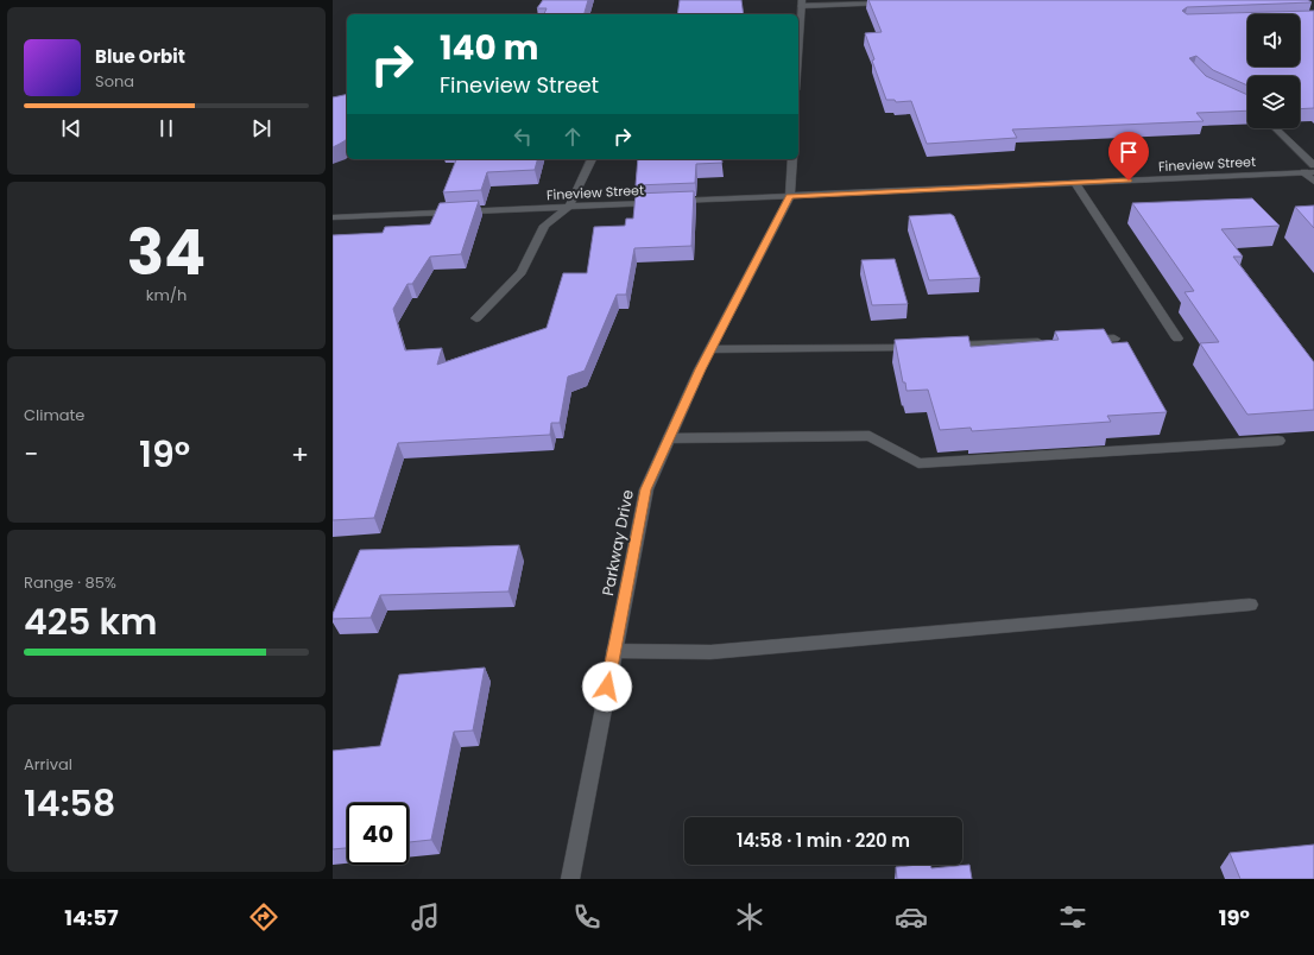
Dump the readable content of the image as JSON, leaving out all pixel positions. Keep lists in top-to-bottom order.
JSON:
{
  "streets": {
    "street": ["Fineview Street", "Parkway Drive"]
  },
  "crossings": [
    ["Fineview Street", "Parkway Drive"]
  ],
  "page": {
    "turn": ["140 m", "Fineview Street"],
    "song": ["Blue Orbit", "Sona"],
    "tile": [
      ["34", "km/h"],
      "Climate",
      ["Range · 85%", "425 km"],
      ["Arrival", "14:58"]
    ],
    "heat": ["−", "19°", "+"],
    "limit": "40",
    "trip": "14:58 · 1 min · 220 m",
    "tabs": ["14:57", "19°"]
  }
}
